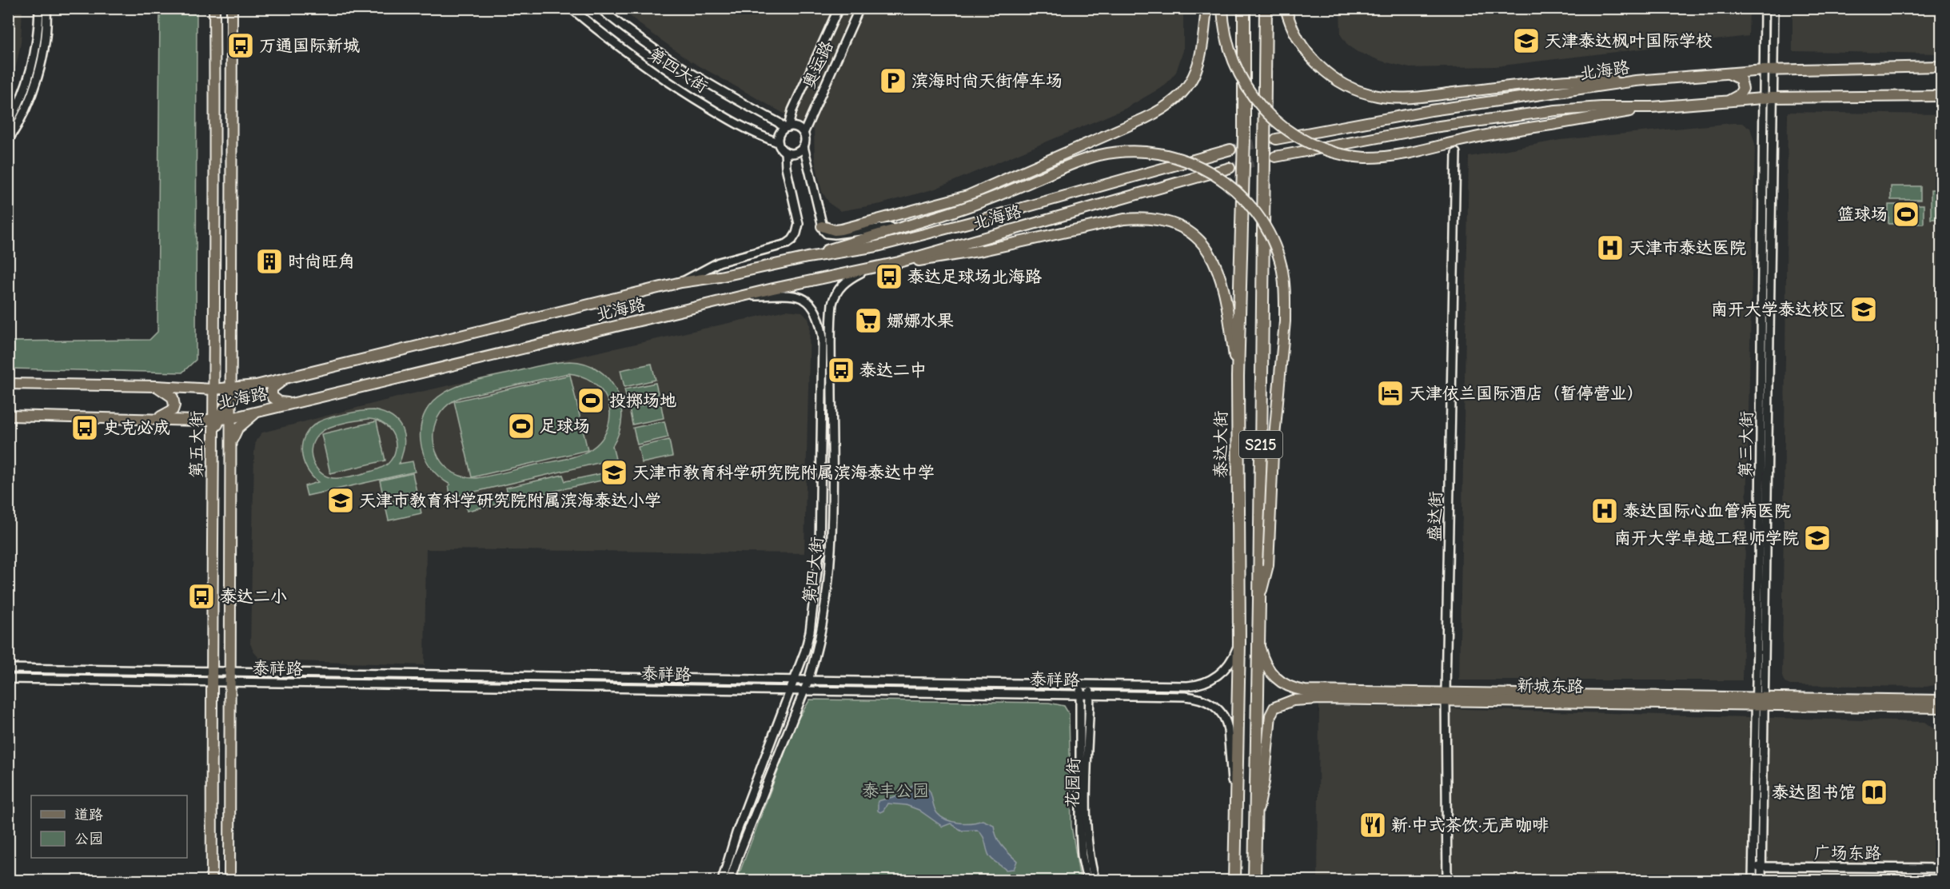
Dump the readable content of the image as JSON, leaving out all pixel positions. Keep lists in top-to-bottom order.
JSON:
{
  "streets": {
    "highway": ["泰达大街", "S215"],
    "main road": ["北海路", "第五大街", "新城东路"],
    "street": [
      "奥运路",
      "第四大街",
      "第三大街",
      "盛达街",
      "泰祥路",
      "花园街",
      "广场东路"
    ]
  },
  "crossings": [
    ["奥运路", "第四大街"],
    ["第四大街", "北海路"],
    ["第四大街", "泰祥路"],
    ["北海路", "第五大街"],
    ["北海路", "第三大街"],
    ["第五大街", "泰祥路"],
    ["泰达大街", "泰祥路"],
    ["S215", "新城东路"],
    ["第三大街", "新城东路"],
    ["第三大街", "广场东路"],
    ["盛达街", "新城东路"],
    ["泰祥路", "花园街"]
  ],
  "parks": ["泰丰公园"],
  "places": {
    "school or university": [
      "天津泰达枫叶国际学校",
      "南开大学泰达校区",
      "天津市教育科学研究院附属滨海泰达中学",
      "天津市教育科学研究院附属滨海泰达小学",
      "南开大学卓越工程师学院"
    ],
    "bus stop": [
      "万通国际新城",
      "泰达足球场北海路",
      "泰达二中",
      "史克必成",
      "泰达二小"
    ],
    "parking": ["滨海时尚天街停车场"],
    "sports": ["篮球场", "投掷场地", "足球场"],
    "hospital": ["天津市泰达医院", "泰达国际心血管病医院"],
    "building": ["时尚旺角"],
    "supermarket": ["娜娜水果"],
    "hotel": ["天津依兰国际酒店（暂停营业）"],
    "library": ["泰达图书馆"],
    "restaurant": ["新·中式茶饮·无声咖啡"]
  },
  "legend": ["道路", "公园"]
}
